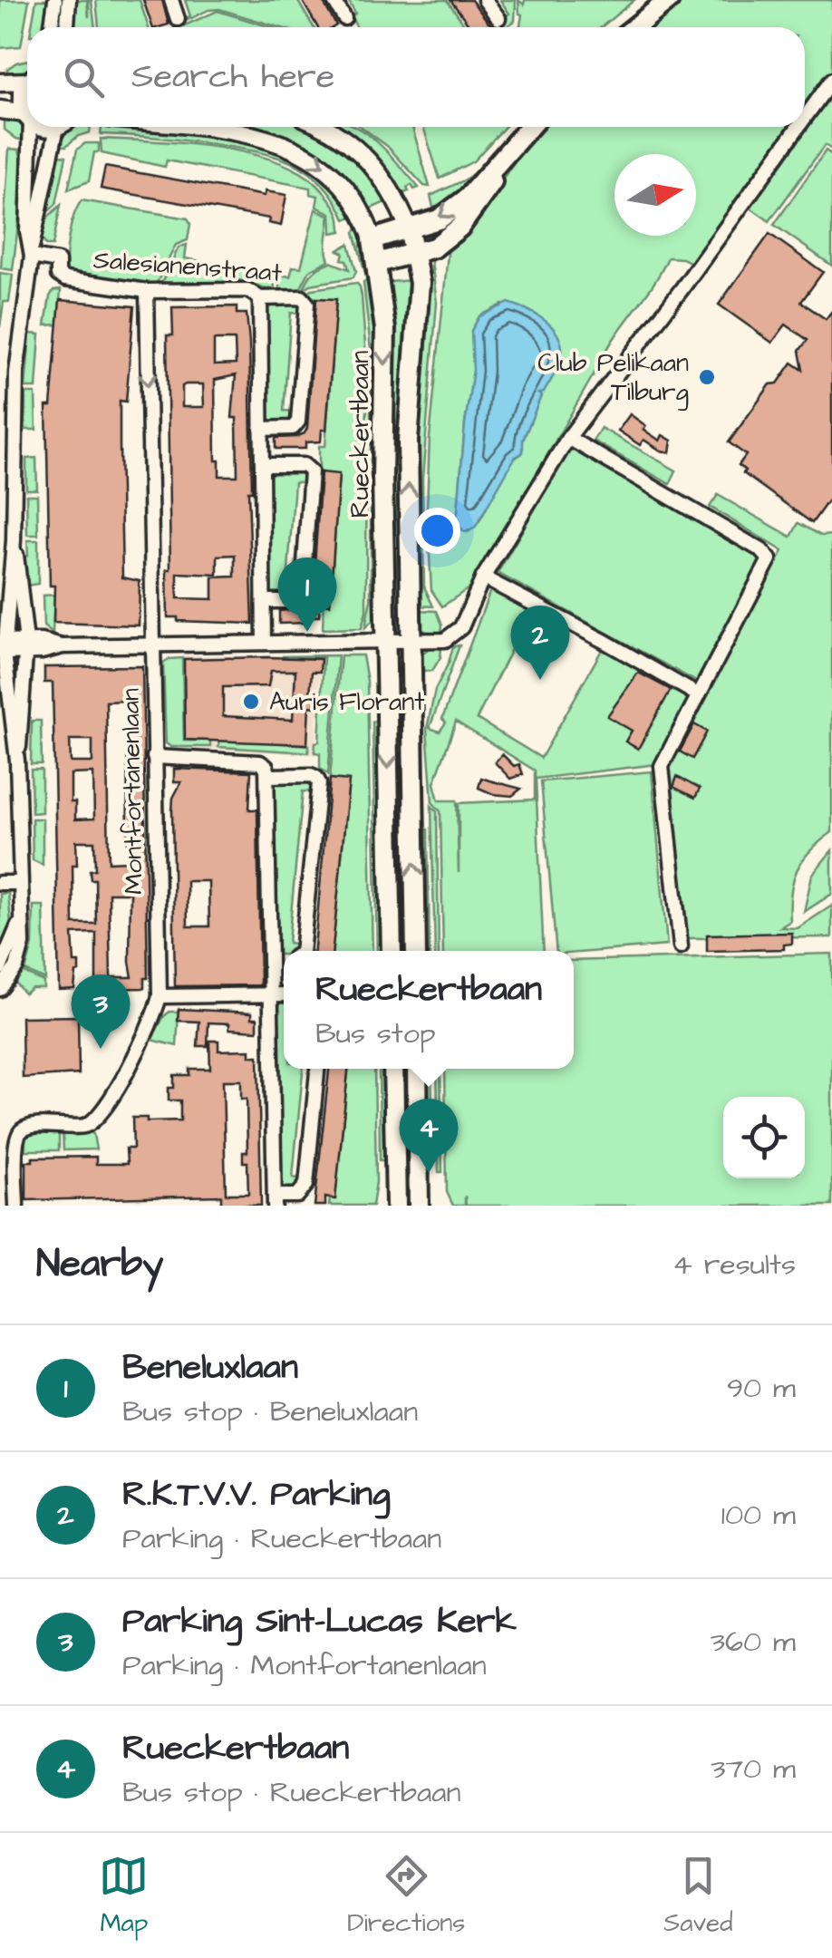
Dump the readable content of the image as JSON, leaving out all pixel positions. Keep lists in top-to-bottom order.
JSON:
{
  "streets": {
    "main road": ["Rueckertbaan"],
    "street": ["Salesianenstraat", "Montfortanenlaan"]
  },
  "crossings": [
    ["Salesianenstraat", "Montfortanenlaan"]
  ],
  "one_way": ["Montfortanenlaan"],
  "places": ["Club Pelikaan Tilburg", "Auris Florant"],
  "north": "right",
  "page": {
    "search": "Search here",
    "pins": [
      "1",
      "2",
      "3",
      "4"
    ],
    "popup": ["Rueckertbaan", "Bus stop"],
    "heading": ["Nearby", "4 results"],
    "list": [
      {
        "mark": "1",
        "name": "Beneluxlaan",
        "note": "Bus stop · Beneluxlaan",
        "value": "90 m"
      },
      {
        "mark": "2",
        "name": "R.K.T.V.V. Parking",
        "note": "Parking · Rueckertbaan",
        "value": "100 m"
      },
      {
        "mark": "3",
        "name": "Parking Sint-Lucas Kerk",
        "note": "Parking · Montfortanenlaan",
        "value": "360 m"
      },
      {
        "mark": "4",
        "name": "Rueckertbaan",
        "note": "Bus stop · Rueckertbaan",
        "value": "370 m"
      }
    ],
    "nav": ["Map", "Directions", "Saved"]
  }
}
